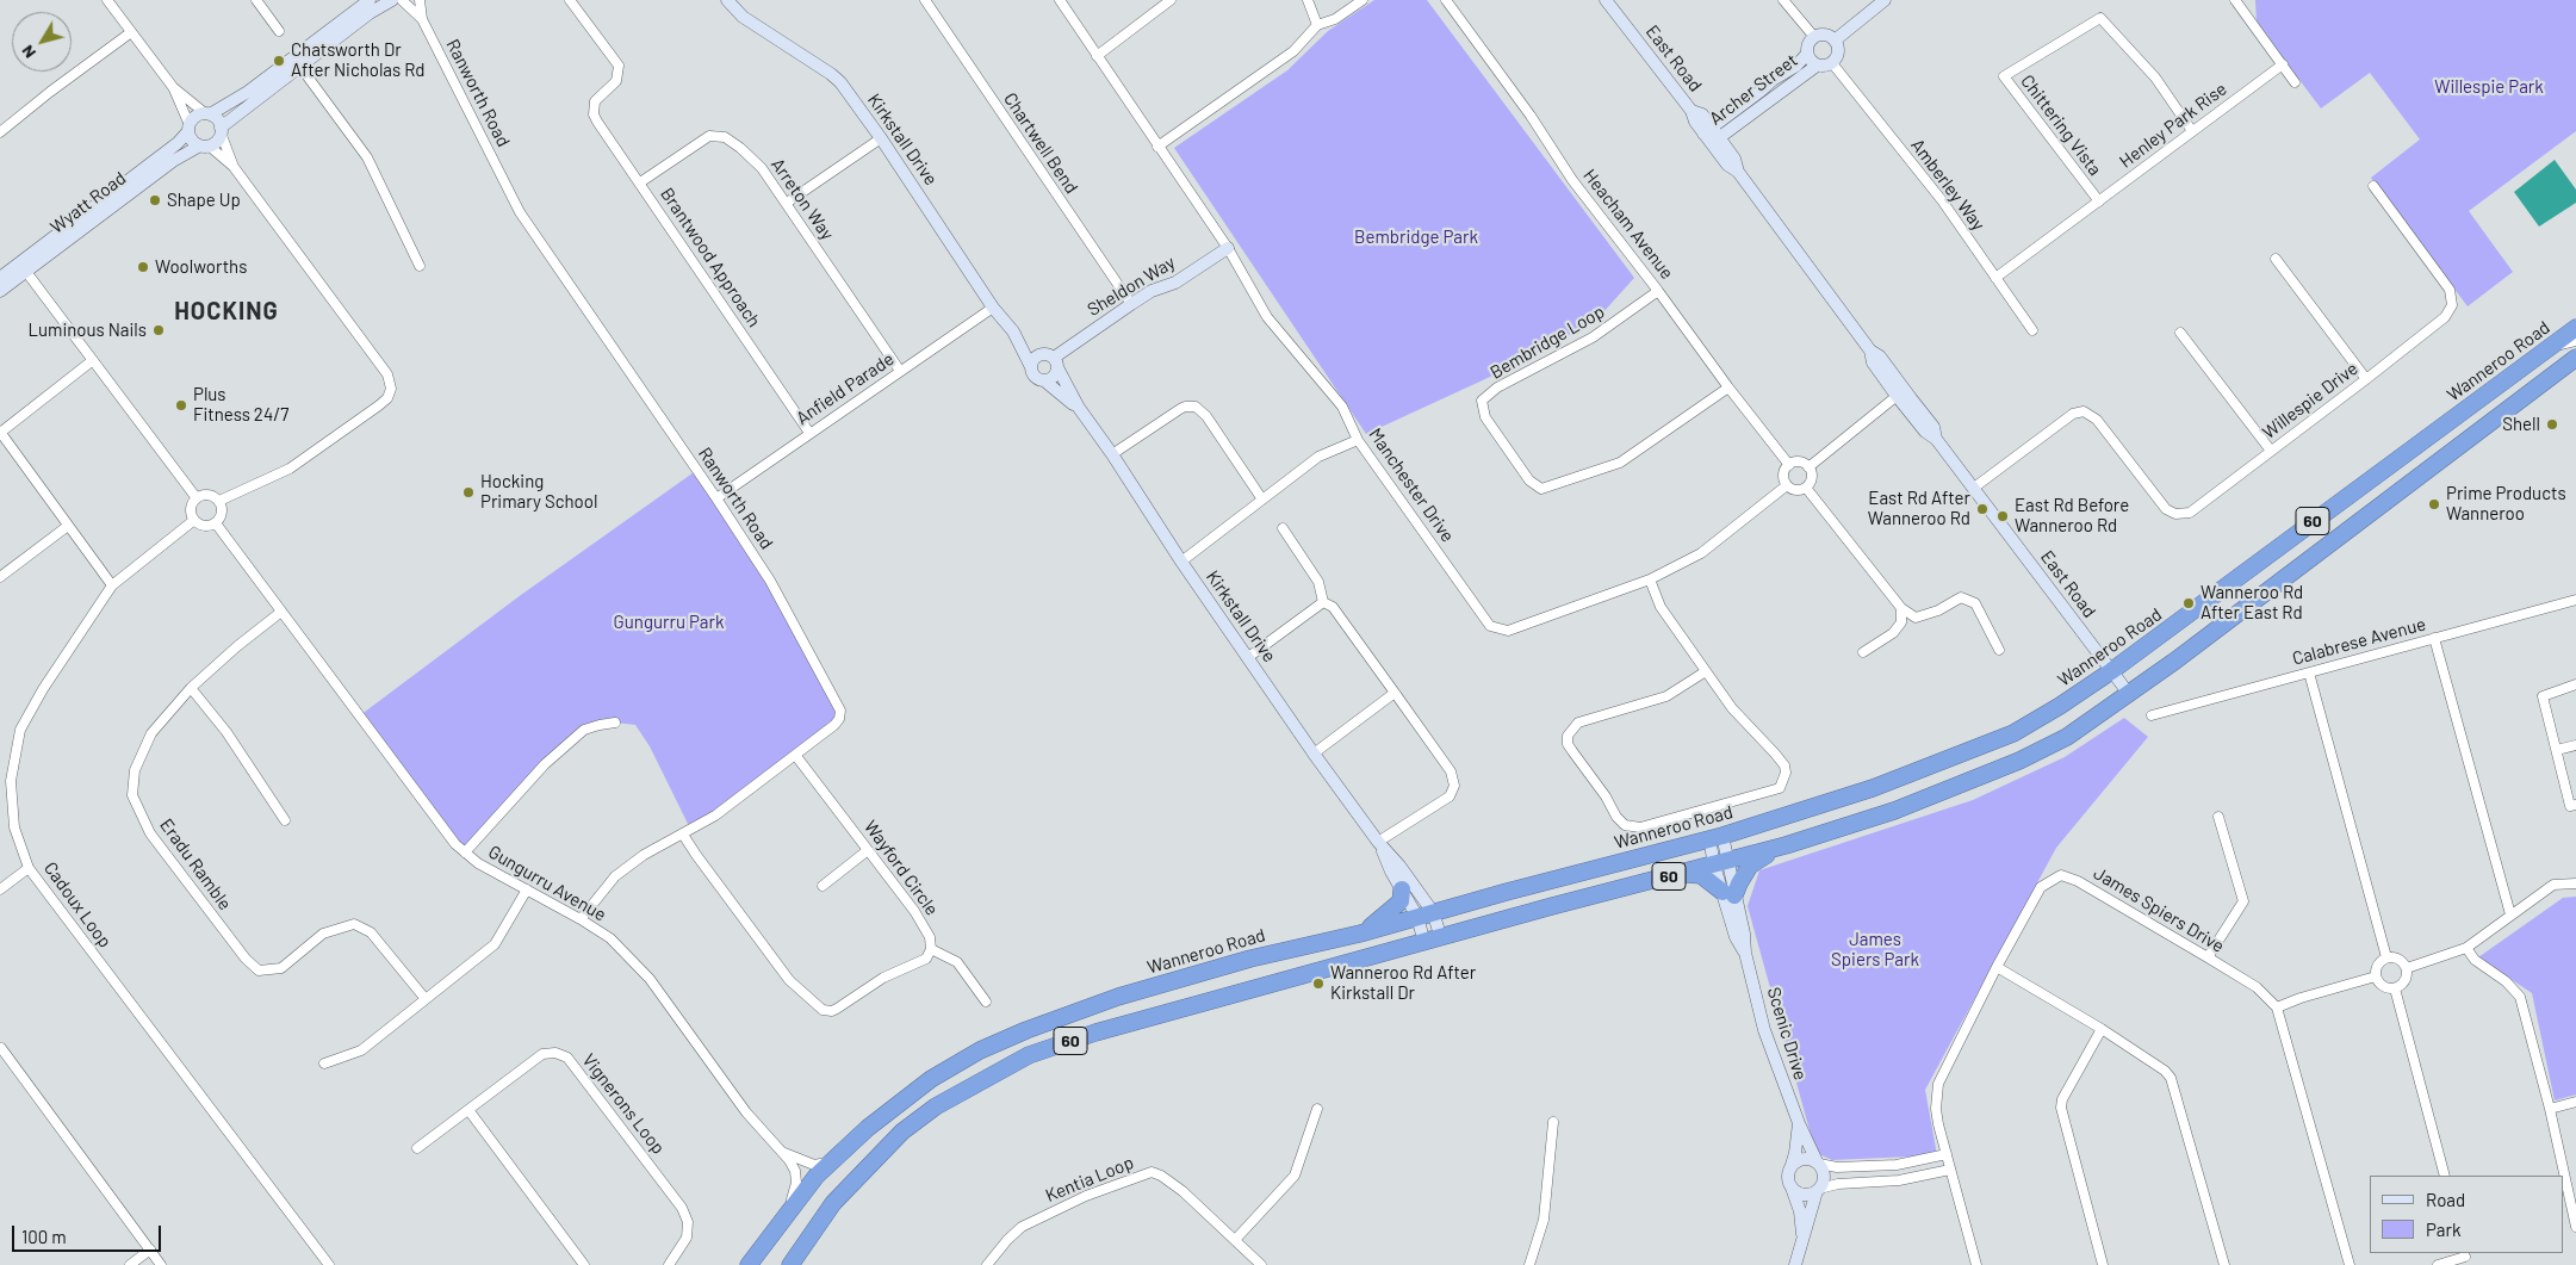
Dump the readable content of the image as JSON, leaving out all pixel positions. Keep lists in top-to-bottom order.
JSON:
{
  "streets": {
    "highway": ["Wanneroo Road", "60"],
    "street": [
      "East Road",
      "Archer Street",
      "Ranworth Road",
      "Chittering Vista",
      "Henley Park Rise",
      "Kirkstall Drive",
      "Chartwell Bend",
      "Amberley Way",
      "Arreton Way",
      "Wyatt Road",
      "Heacham Avenue",
      "Brantwood Approach",
      "Sheldon Way",
      "Bembridge Loop",
      "Anfield Parade",
      "Willespie Drive",
      "Manchester Drive",
      "Calabrese Avenue",
      "Eradu Ramble",
      "Wayford Circle",
      "Gungurru Avenue",
      "Cadoux Loop",
      "James Spiers Drive",
      "Scenic Drive",
      "Vignerons Loop",
      "Kentia Loop"
    ]
  },
  "crossings": [
    ["East Road", "Archer Street"],
    ["East Road", "Wanneroo Road"],
    ["East Road", "Willespie Drive"],
    ["East Road", "60"],
    ["Archer Street", "Amberley Way"],
    ["Ranworth Road", "Anfield Parade"],
    ["Ranworth Road", "Wayford Circle"],
    ["Ranworth Road", "Gungurru Avenue"],
    ["Chittering Vista", "Henley Park Rise"],
    ["Henley Park Rise", "Amberley Way"],
    ["Kirkstall Drive", "Sheldon Way"],
    ["Kirkstall Drive", "Wanneroo Road"],
    ["Kirkstall Drive", "Anfield Parade"],
    ["Kirkstall Drive", "60"],
    ["Chartwell Bend", "Sheldon Way"],
    ["Arreton Way", "Brantwood Approach"],
    ["Arreton Way", "Anfield Parade"],
    ["Heacham Avenue", "Bembridge Loop"],
    ["Heacham Avenue", "Manchester Drive"],
    ["Brantwood Approach", "Anfield Parade"],
    ["Sheldon Way", "Manchester Drive"],
    ["Wanneroo Road", "60"],
    ["Wanneroo Road", "Gungurru Avenue"],
    ["Wanneroo Road", "Scenic Drive"],
    ["60", "Scenic Drive"],
    ["Eradu Ramble", "Gungurru Avenue"],
    ["Gungurru Avenue", "Cadoux Loop"]
  ],
  "districts": ["HOCKING"],
  "parks": [
    "Willespie Park",
    "Bembridge Park",
    "Gungurru Park",
    "James Spiers Park"
  ],
  "places": [
    "Chatsworth Dr After Nicholas Rd",
    "Shape Up",
    "Woolworths",
    "Luminous Nails",
    "Plus Fitness 24/7",
    "Shell",
    "Hocking Primary School",
    "Prime Products Wanneroo",
    "East Rd After Wanneroo Rd",
    "East Rd Before Wanneroo Rd",
    "Wanneroo Rd After East Rd",
    "Wanneroo Rd After Kirkstall Dr"
  ],
  "legend": ["Road", "Park"],
  "scale_bar": "100 m",
  "north": "bottom left"
}
